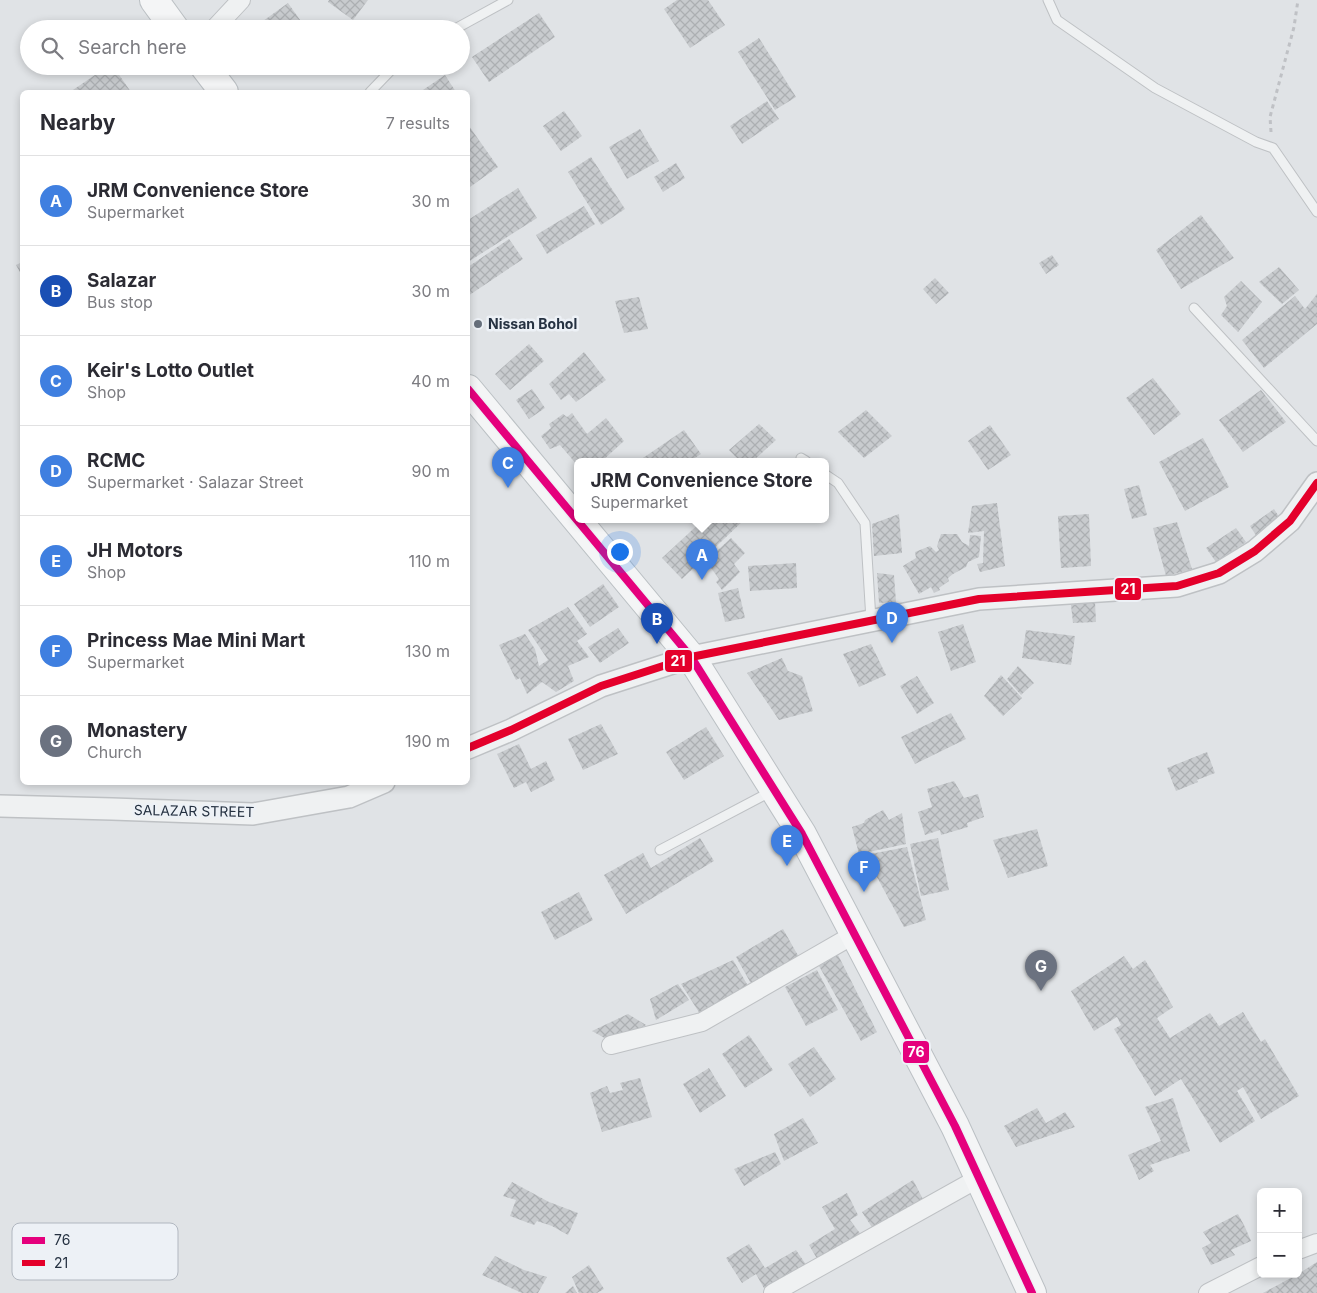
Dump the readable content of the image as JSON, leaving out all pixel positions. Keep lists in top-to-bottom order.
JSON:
{
  "streets": {
    "street": ["SALAZAR STREET"]
  },
  "places": ["Nissan Bohol"],
  "lines": ["transit line 76", "transit line 21"],
  "legend": ["76", "21"],
  "page": {
    "search": "Search here",
    "heading": ["Nearby", "7 results"],
    "list": [
      {
        "mark": "A",
        "name": "JRM Convenience Store",
        "note": "Supermarket",
        "value": "30 m"
      },
      {
        "mark": "B",
        "name": "Salazar",
        "note": "Bus stop",
        "value": "30 m"
      },
      {
        "mark": "C",
        "name": "Keir's Lotto Outlet",
        "note": "Shop",
        "value": "40 m"
      },
      {
        "mark": "D",
        "name": "RCMC",
        "note": "Supermarket · Salazar Street",
        "value": "90 m"
      },
      {
        "mark": "E",
        "name": "JH Motors",
        "note": "Shop",
        "value": "110 m"
      },
      {
        "mark": "F",
        "name": "Princess Mae Mini Mart",
        "note": "Supermarket",
        "value": "130 m"
      },
      {
        "mark": "G",
        "name": "Monastery",
        "note": "Church",
        "value": "190 m"
      }
    ],
    "pins": [
      "C",
      "A",
      "D",
      "B",
      "E",
      "F",
      "G"
    ],
    "popup": ["JRM Convenience Store", "Supermarket"],
    "map_buttons": ["+", "−"]
  }
}
